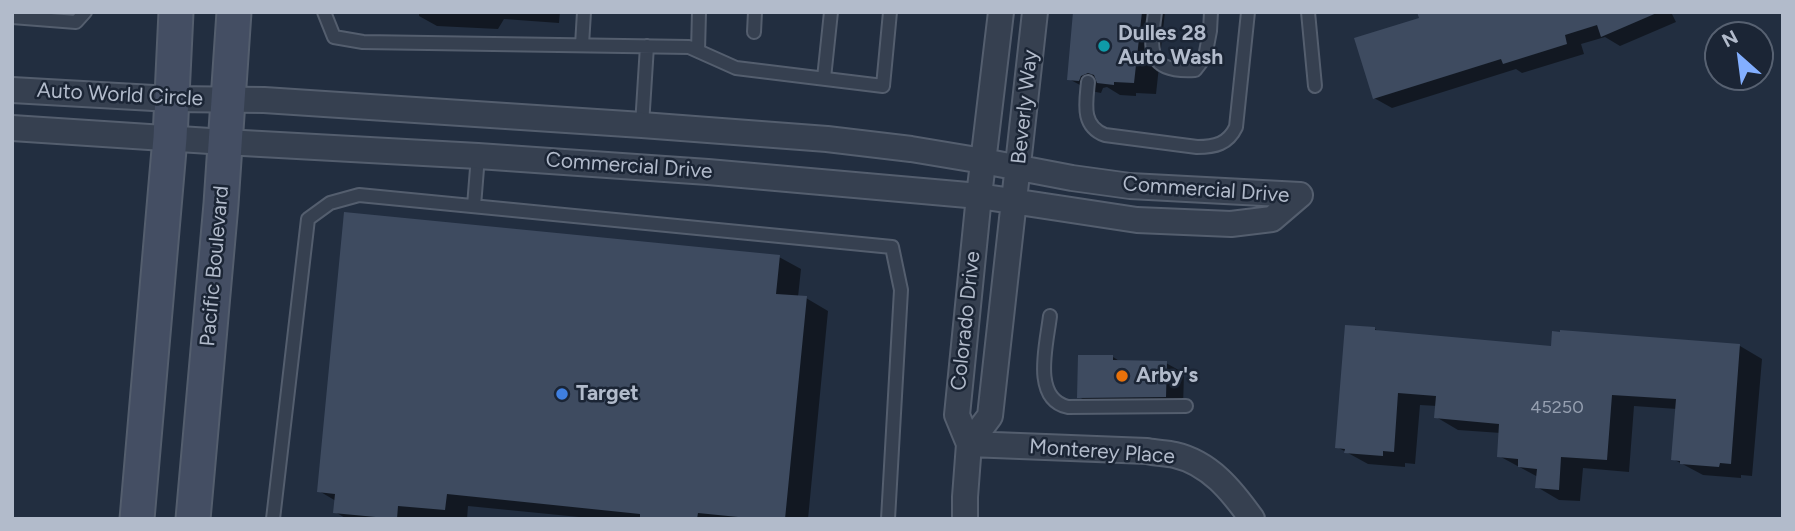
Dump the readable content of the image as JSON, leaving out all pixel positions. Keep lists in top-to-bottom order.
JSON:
{
  "streets": {
    "main road": ["Pacific Boulevard"],
    "street": [
      "Auto World Circle",
      "Beverly Way",
      "Commercial Drive",
      "Colorado Drive",
      "Monterey Place"
    ]
  },
  "crossings": [
    ["Auto World Circle", "Commercial Drive"],
    ["Auto World Circle", "Pacific Boulevard"],
    ["Beverly Way", "Commercial Drive"],
    ["Beverly Way", "Colorado Drive"],
    ["Commercial Drive", "Pacific Boulevard"],
    ["Commercial Drive", "Colorado Drive"],
    ["Colorado Drive", "Monterey Place"]
  ],
  "places": ["Dulles 28 Auto Wash", "Arby's", "Target"],
  "house_numbers": ["45250"],
  "north": "top left"
}
